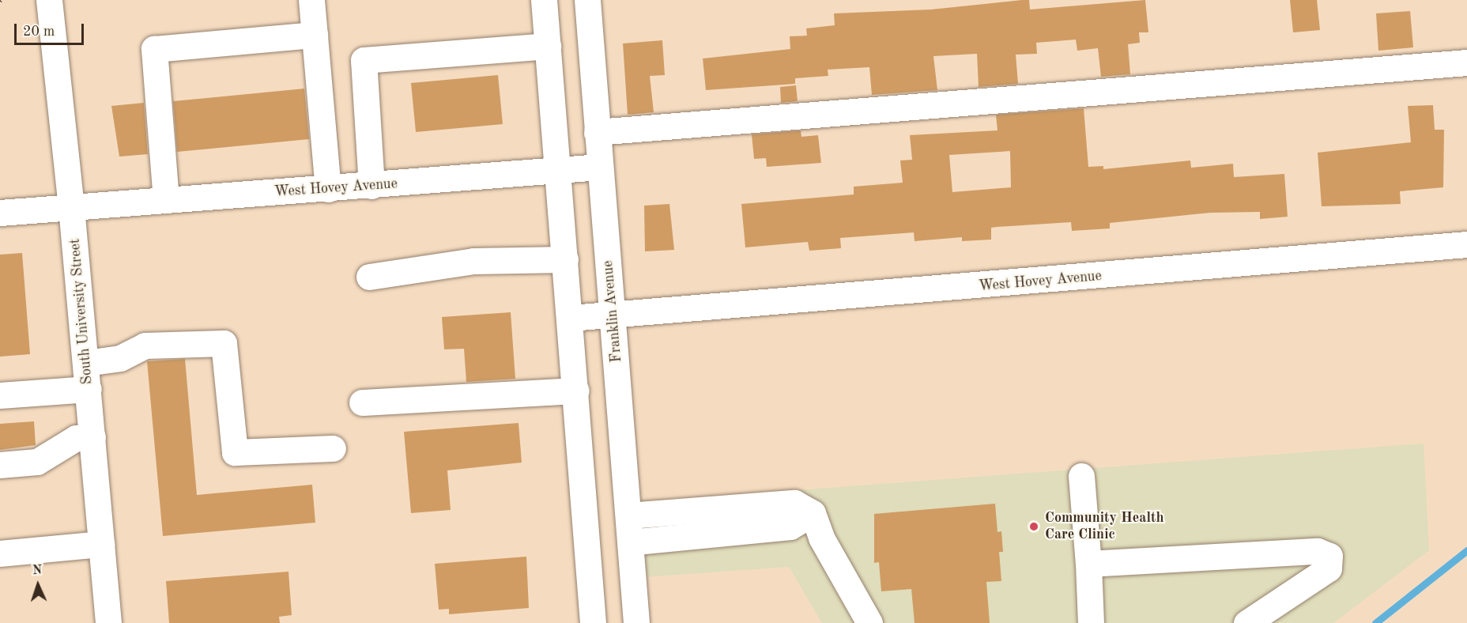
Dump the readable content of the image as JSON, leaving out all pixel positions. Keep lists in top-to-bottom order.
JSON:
{
  "streets": {
    "street": ["West Hovey Avenue", "South University Street", "Franklin Avenue"]
  },
  "crossings": [
    ["West Hovey Avenue", "South University Street"],
    ["West Hovey Avenue", "Franklin Avenue"]
  ],
  "places": ["Community Health Care Clinic"],
  "scale_bar": "20 m",
  "north": "top"
}
